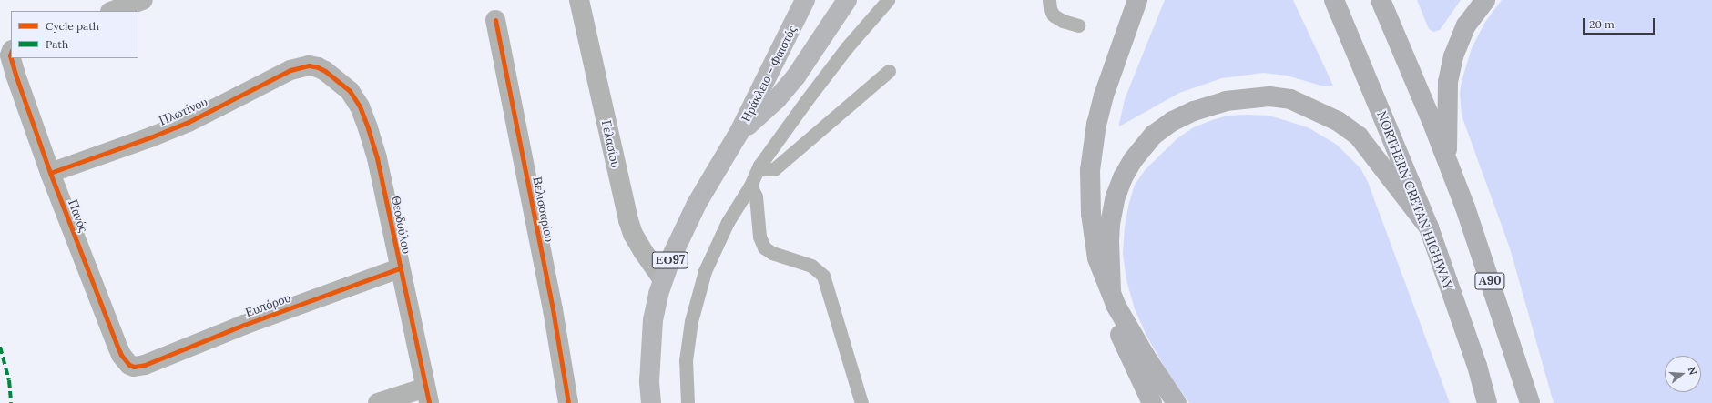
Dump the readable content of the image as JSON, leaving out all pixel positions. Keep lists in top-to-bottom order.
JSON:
{
  "streets": {
    "highway": ["NORTHERN CRETAN HIGHWAY", "Α90"],
    "main road": ["Ηράκλειο - Φαιστός", "ΕΟ97"],
    "street": [
      "Πλωτίνου",
      "Γελασίου",
      "Βελισσαρίου",
      "Πανός",
      "Θεοδούλου",
      "Ευπόρου"
    ]
  },
  "crossings": [
    ["Ηράκλειο - Φαιστός", "ΕΟ97"],
    ["Πλωτίνου", "Πανός"],
    ["Πλωτίνου", "Θεοδούλου"],
    ["Γελασίου", "ΕΟ97"],
    ["Πανός", "Ευπόρου"],
    ["Θεοδούλου", "Ευπόρου"]
  ],
  "legend": ["Cycle path", "Path"],
  "scale_bar": "20 m",
  "north": "right"
}
